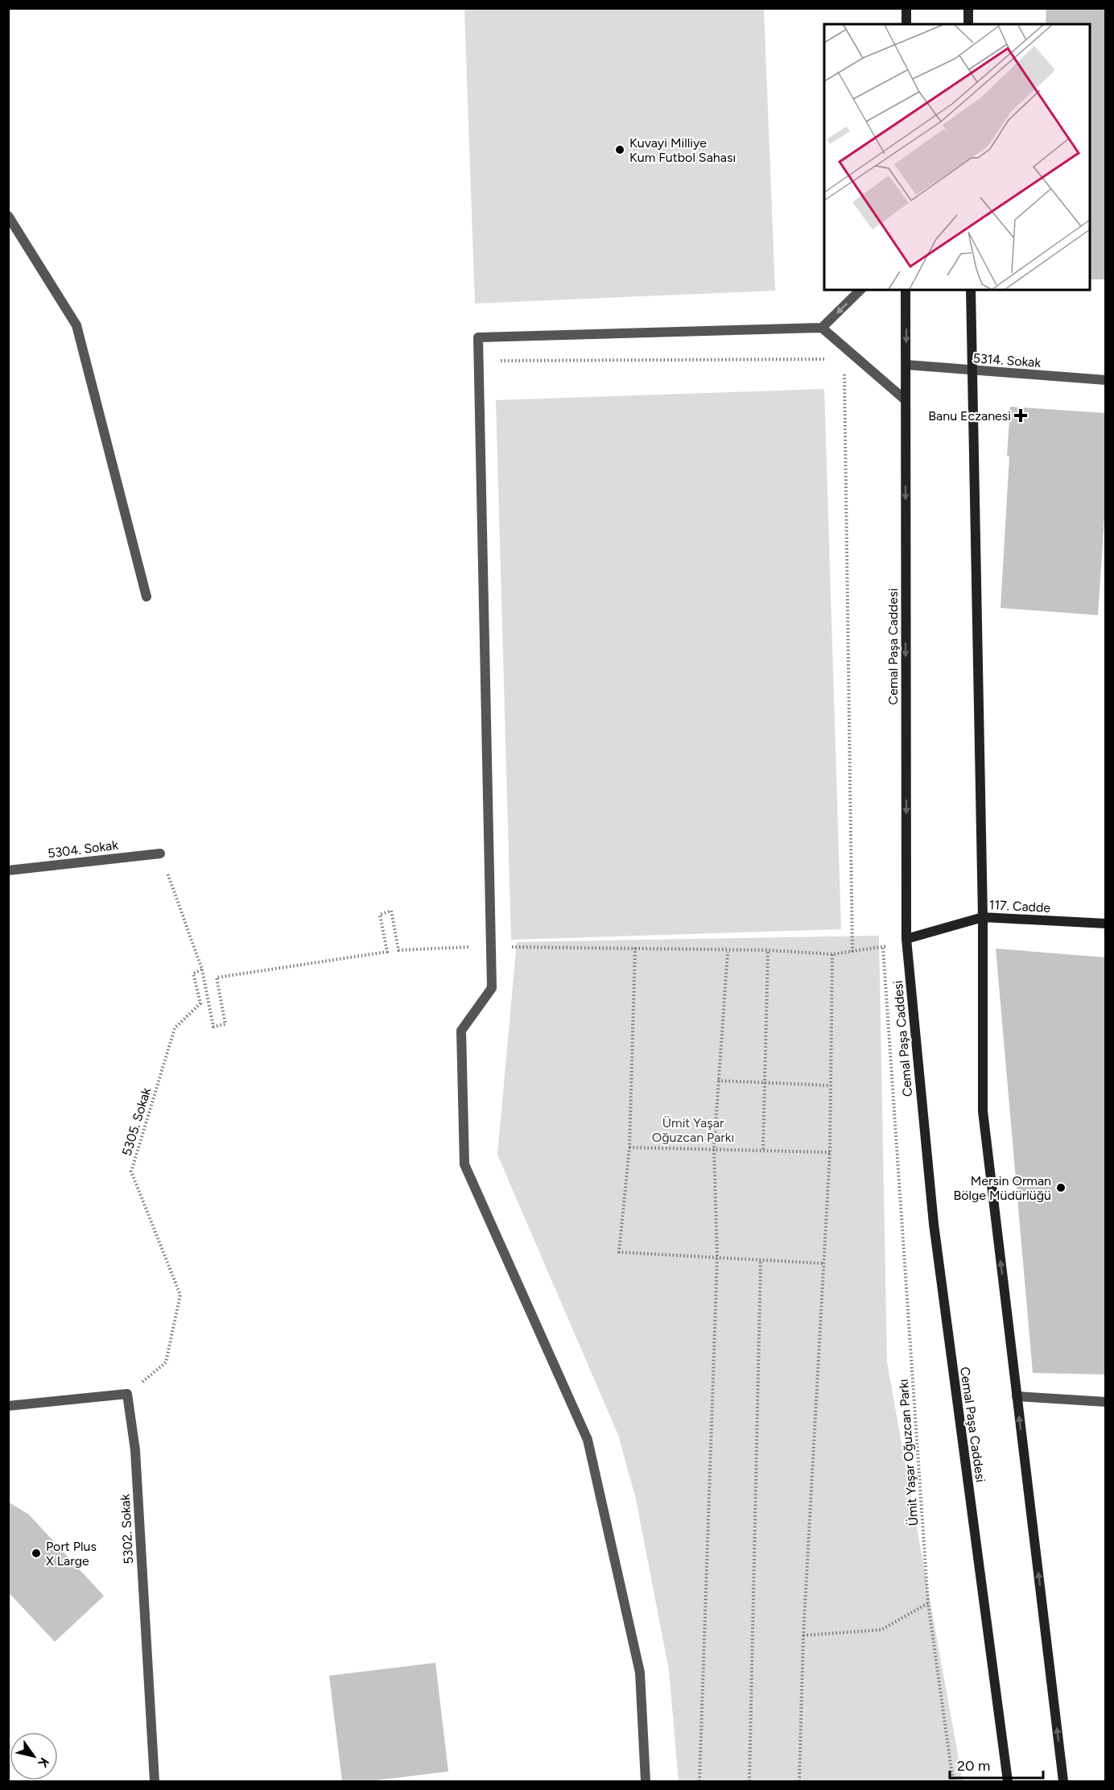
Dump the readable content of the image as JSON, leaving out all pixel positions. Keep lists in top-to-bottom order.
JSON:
{
  "streets": {
    "main road": ["Cemal Paşa Caddesi", "117. Cadde"],
    "street": ["5314. Sokak", "5304. Sokak", "5302. Sokak"],
    "path": ["5305. Sokak", "Ümit Yaşar Oğuzcan Parkı"]
  },
  "crossings": [
    ["5314. Sokak", "Cemal Paşa Caddesi"],
    ["Cemal Paşa Caddesi", "117. Cadde"],
    ["5305. Sokak", "5302. Sokak"]
  ],
  "parks": ["Ümit Yaşar Oğuzcan Parkı"],
  "places": {
    "other": ["Kuvayi Milliye Kum Futbol Sahası", "Mersin Orman Bölge Müdürlüğü", "Port Plus X Large"],
    "health": ["Banu Eczanesi"]
  },
  "scale_bar": "20 m",
  "north": "bottom right"
}
